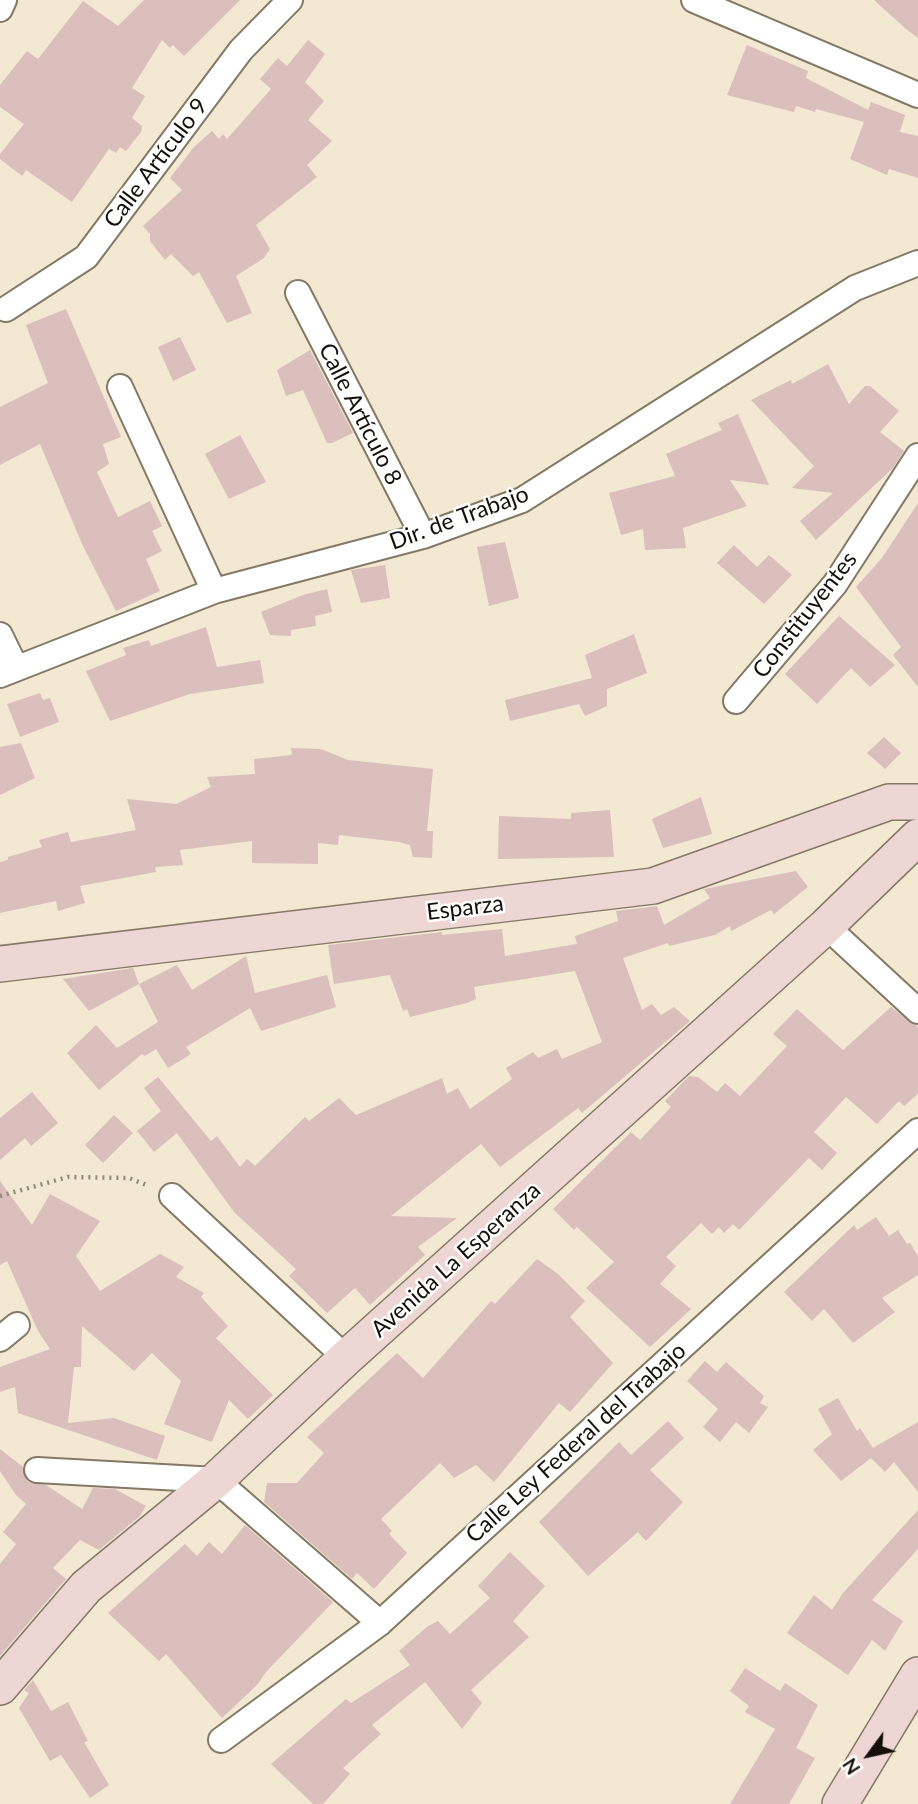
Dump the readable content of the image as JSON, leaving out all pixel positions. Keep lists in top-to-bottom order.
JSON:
{
  "streets": {
    "street": [
      "Calle Artículo 9",
      "Calle Artículo 8",
      "Dir. de Trabajo",
      "Constituyentes",
      "Esparza",
      "Avenida La Esperanza",
      "Calle Ley Federal del Trabajo"
    ]
  },
  "crossings": [
    ["Calle Artículo 8", "Dir. de Trabajo"]
  ],
  "north": "bottom left"
}
